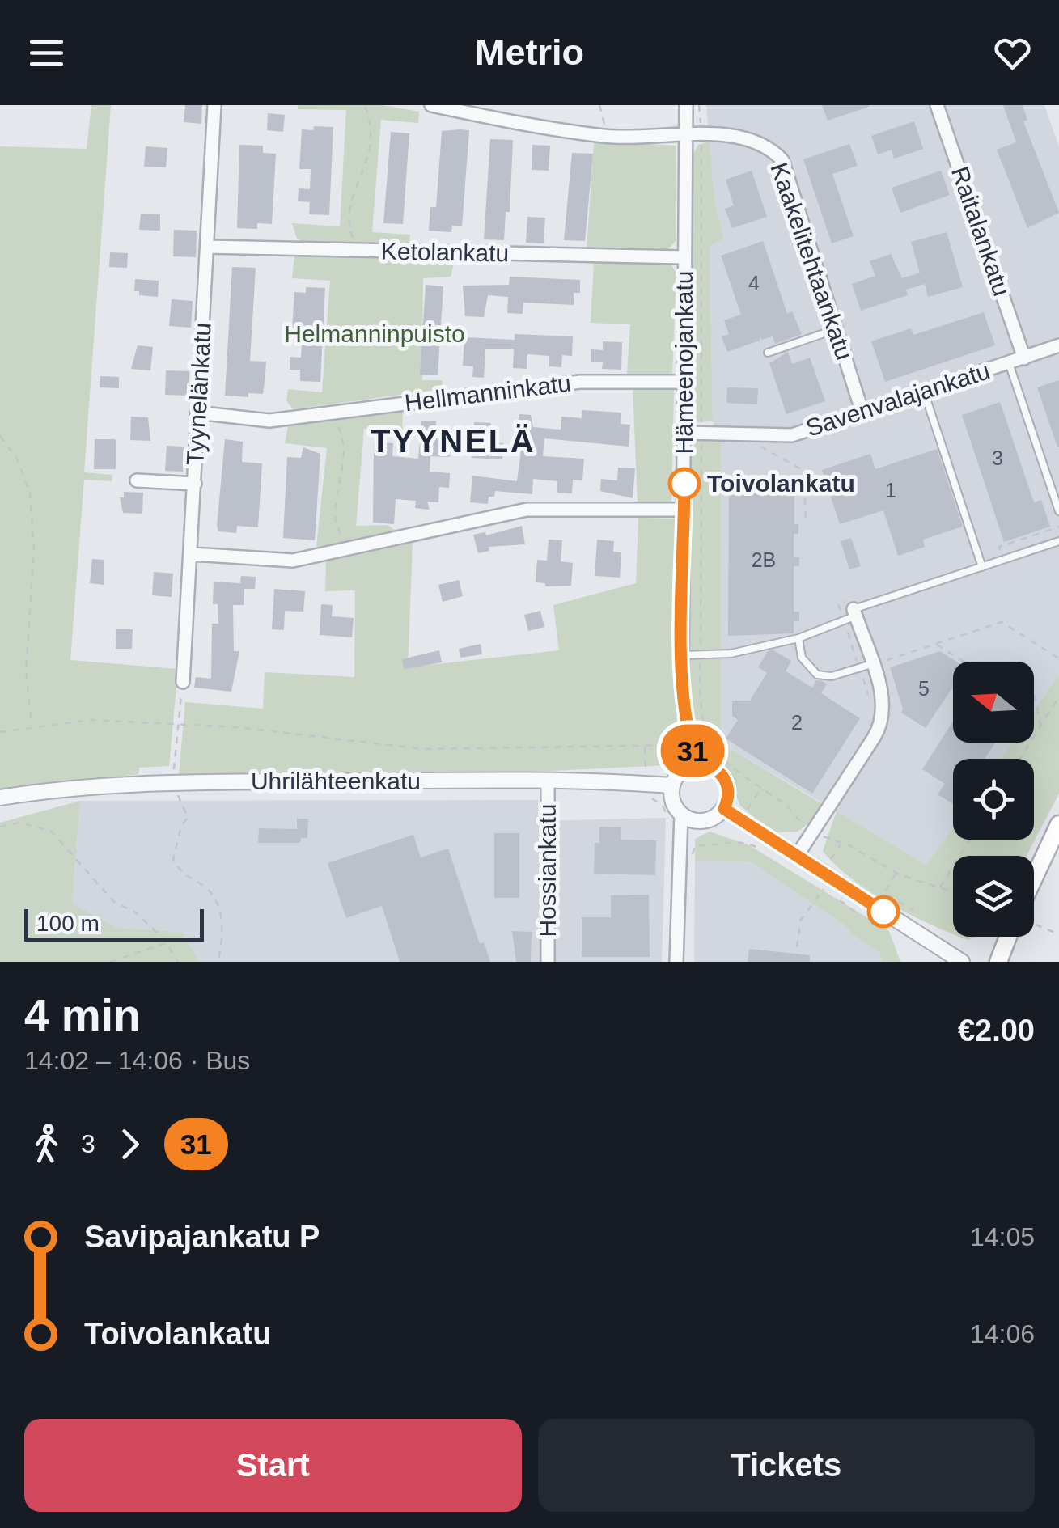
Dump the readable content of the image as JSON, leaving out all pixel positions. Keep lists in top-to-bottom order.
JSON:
{
  "streets": {
    "street": [
      "Raitalankatu",
      "Ketolankatu",
      "Kaakelitehtaankatu",
      "Hämeenojankatu",
      "Hellmanninkatu",
      "Tyynelänkatu",
      "Savenvalajankatu",
      "Uhrilähteenkatu",
      "Hossiankatu"
    ]
  },
  "crossings": [
    ["Raitalankatu", "Savenvalajankatu"],
    ["Ketolankatu", "Hämeenojankatu"],
    ["Ketolankatu", "Tyynelänkatu"],
    ["Kaakelitehtaankatu", "Hämeenojankatu"],
    ["Kaakelitehtaankatu", "Savenvalajankatu"],
    ["Hämeenojankatu", "Hellmanninkatu"],
    ["Hämeenojankatu", "Savenvalajankatu"],
    ["Hämeenojankatu", "Uhrilähteenkatu"],
    ["Hellmanninkatu", "Tyynelänkatu"],
    ["Uhrilähteenkatu", "Hossiankatu"]
  ],
  "districts": ["TYYNELÄ"],
  "parks": ["Helmanninpuisto"],
  "places": ["Toivolankatu"],
  "lines": ["bus line 31"],
  "house_numbers": [
    "4",
    "3",
    "1",
    "2B",
    "5",
    "2"
  ],
  "scale_bar": "100 m",
  "north": "left",
  "page": {
    "header": "Metrio",
    "on_map": "31",
    "scale": "100 m",
    "heading": ["4 min", "14:02 – 14:06 · Bus", "€2.00"],
    "legs": ["3", "31"],
    "list": [
      {
        "name": "Savipajankatu P",
        "value": "14:05"
      },
      {
        "name": "Toivolankatu",
        "value": "14:06"
      }
    ],
    "buttons": ["Start", "Tickets"]
  }
}
